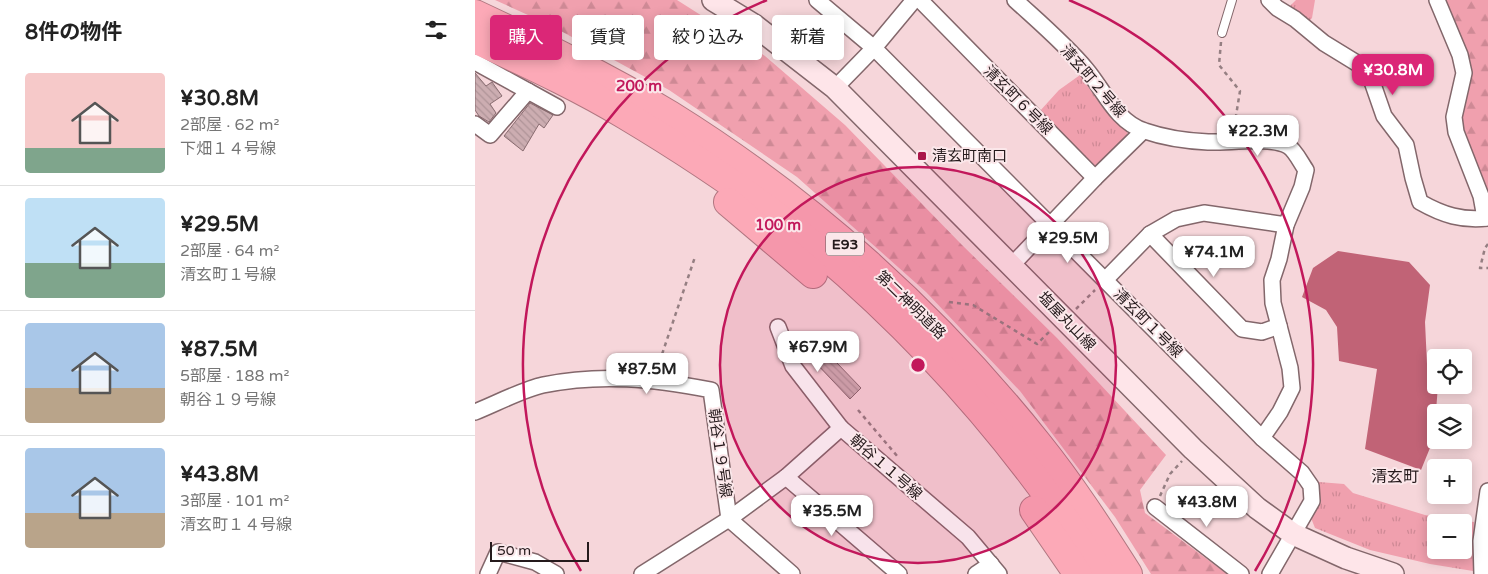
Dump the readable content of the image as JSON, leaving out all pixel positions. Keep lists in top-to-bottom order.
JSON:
{
  "streets": {
    "highway": ["E93", "第二神明道路"],
    "street": [
      "清玄町２号線",
      "清玄町６号線",
      "塩屋丸山線",
      "清玄町１号線",
      "朝谷１９号線",
      "朝谷１１号線"
    ]
  },
  "crossings": [
    ["清玄町２号線", "清玄町１号線"],
    ["塩屋丸山線", "清玄町１号線"],
    ["朝谷１９号線", "朝谷１１号線"]
  ],
  "districts": ["清玄町"],
  "places": {
    "transit": ["清玄町南口"]
  },
  "scale_bar": "50 m",
  "page": {
    "heading": "8件の物件",
    "chip": [
      "購入",
      "賃貸",
      "絞り込み",
      "新着"
    ],
    "price": [
      "¥30.8M",
      "¥22.3M",
      "¥29.5M",
      "¥74.1M",
      "¥67.9M",
      "¥87.5M",
      "¥43.8M",
      "¥35.5M"
    ],
    "list": [
      {
        "name": "¥30.8M",
        "note": "2部屋 · 62 m² · 下畑１４号線"
      },
      {
        "name": "¥29.5M",
        "note": "2部屋 · 64 m² · 清玄町１号線"
      },
      {
        "name": "¥87.5M",
        "note": "5部屋 · 188 m² · 朝谷１９号線"
      },
      {
        "name": "¥43.8M",
        "note": "3部屋 · 101 m² · 清玄町１４号線"
      }
    ],
    "map_buttons": ["+", "−"],
    "scale": "50 m"
  },
  "rings": ["200 m", "100 m"]
}
